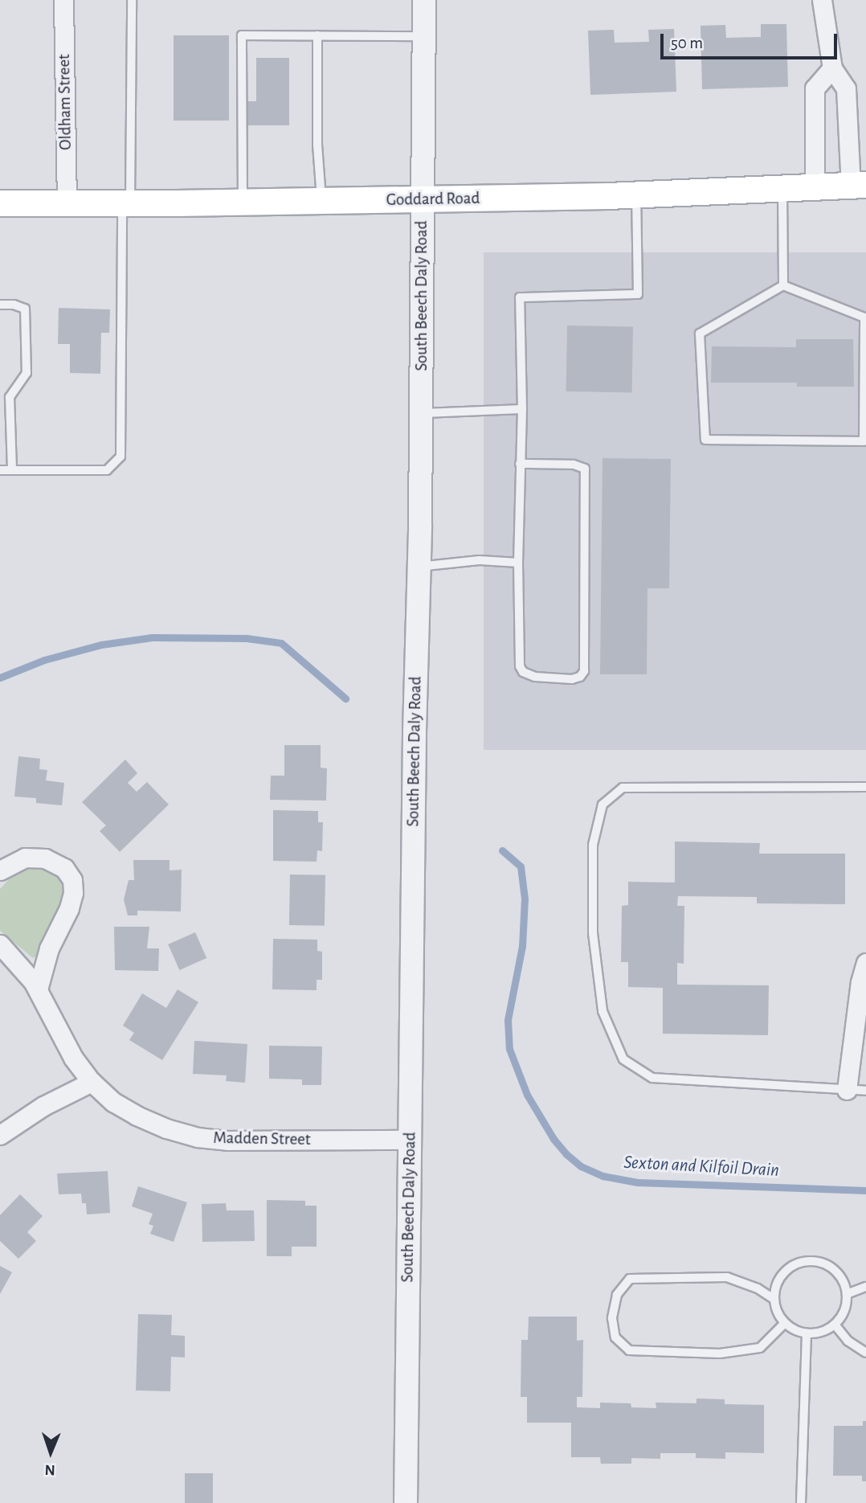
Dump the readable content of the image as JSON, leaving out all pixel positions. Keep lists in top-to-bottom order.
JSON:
{
  "streets": {
    "main road": ["Goddard Road"],
    "street": ["Oldham Street", "South Beech Daly Road", "Madden Street"]
  },
  "crossings": [
    ["Oldham Street", "Goddard Road"],
    ["Goddard Road", "South Beech Daly Road"],
    ["South Beech Daly Road", "Madden Street"]
  ],
  "water": ["Sexton and Kilfoil Drain"],
  "scale_bar": "50 m",
  "north": "bottom"
}
